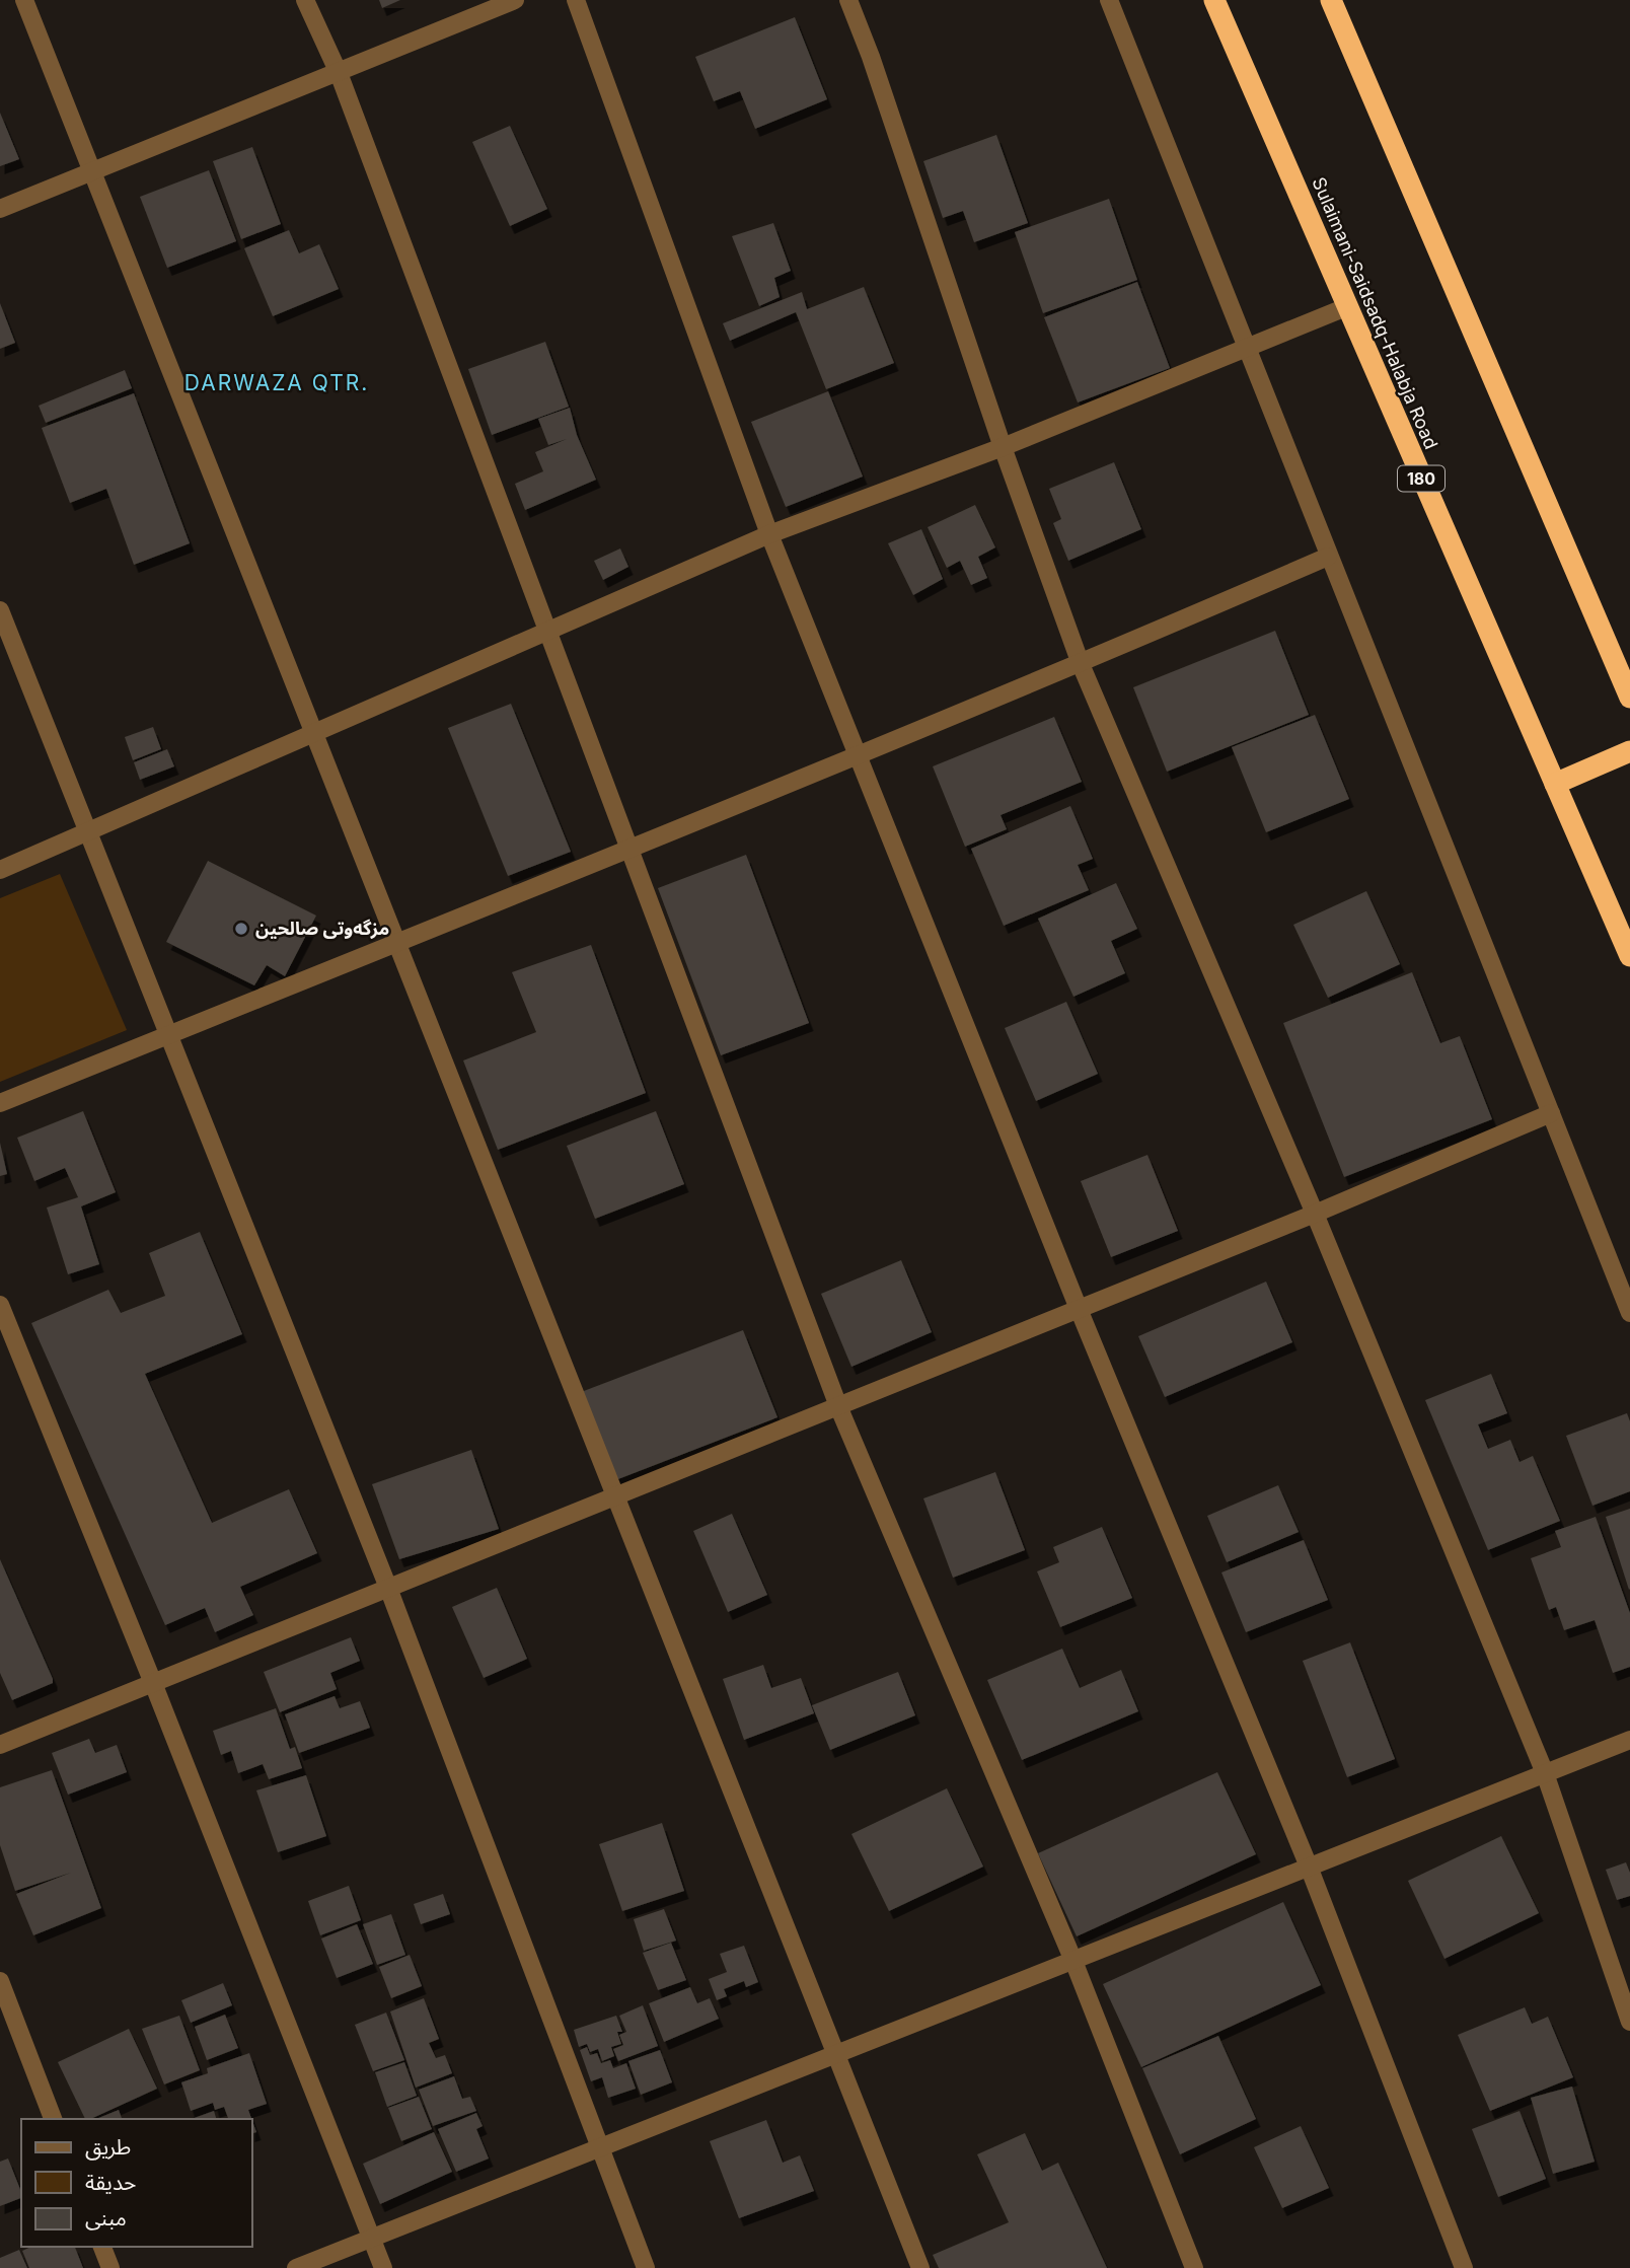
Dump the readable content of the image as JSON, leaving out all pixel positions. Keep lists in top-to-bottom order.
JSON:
{
  "streets": {
    "highway": ["Sulaimani-Saidsadq-Halabja Road", "180"]
  },
  "districts": ["DARWAZA QTR."],
  "places": ["مزگەوتی صالحین"],
  "legend": ["طريق", "حديقة", "مبنى"]
}
